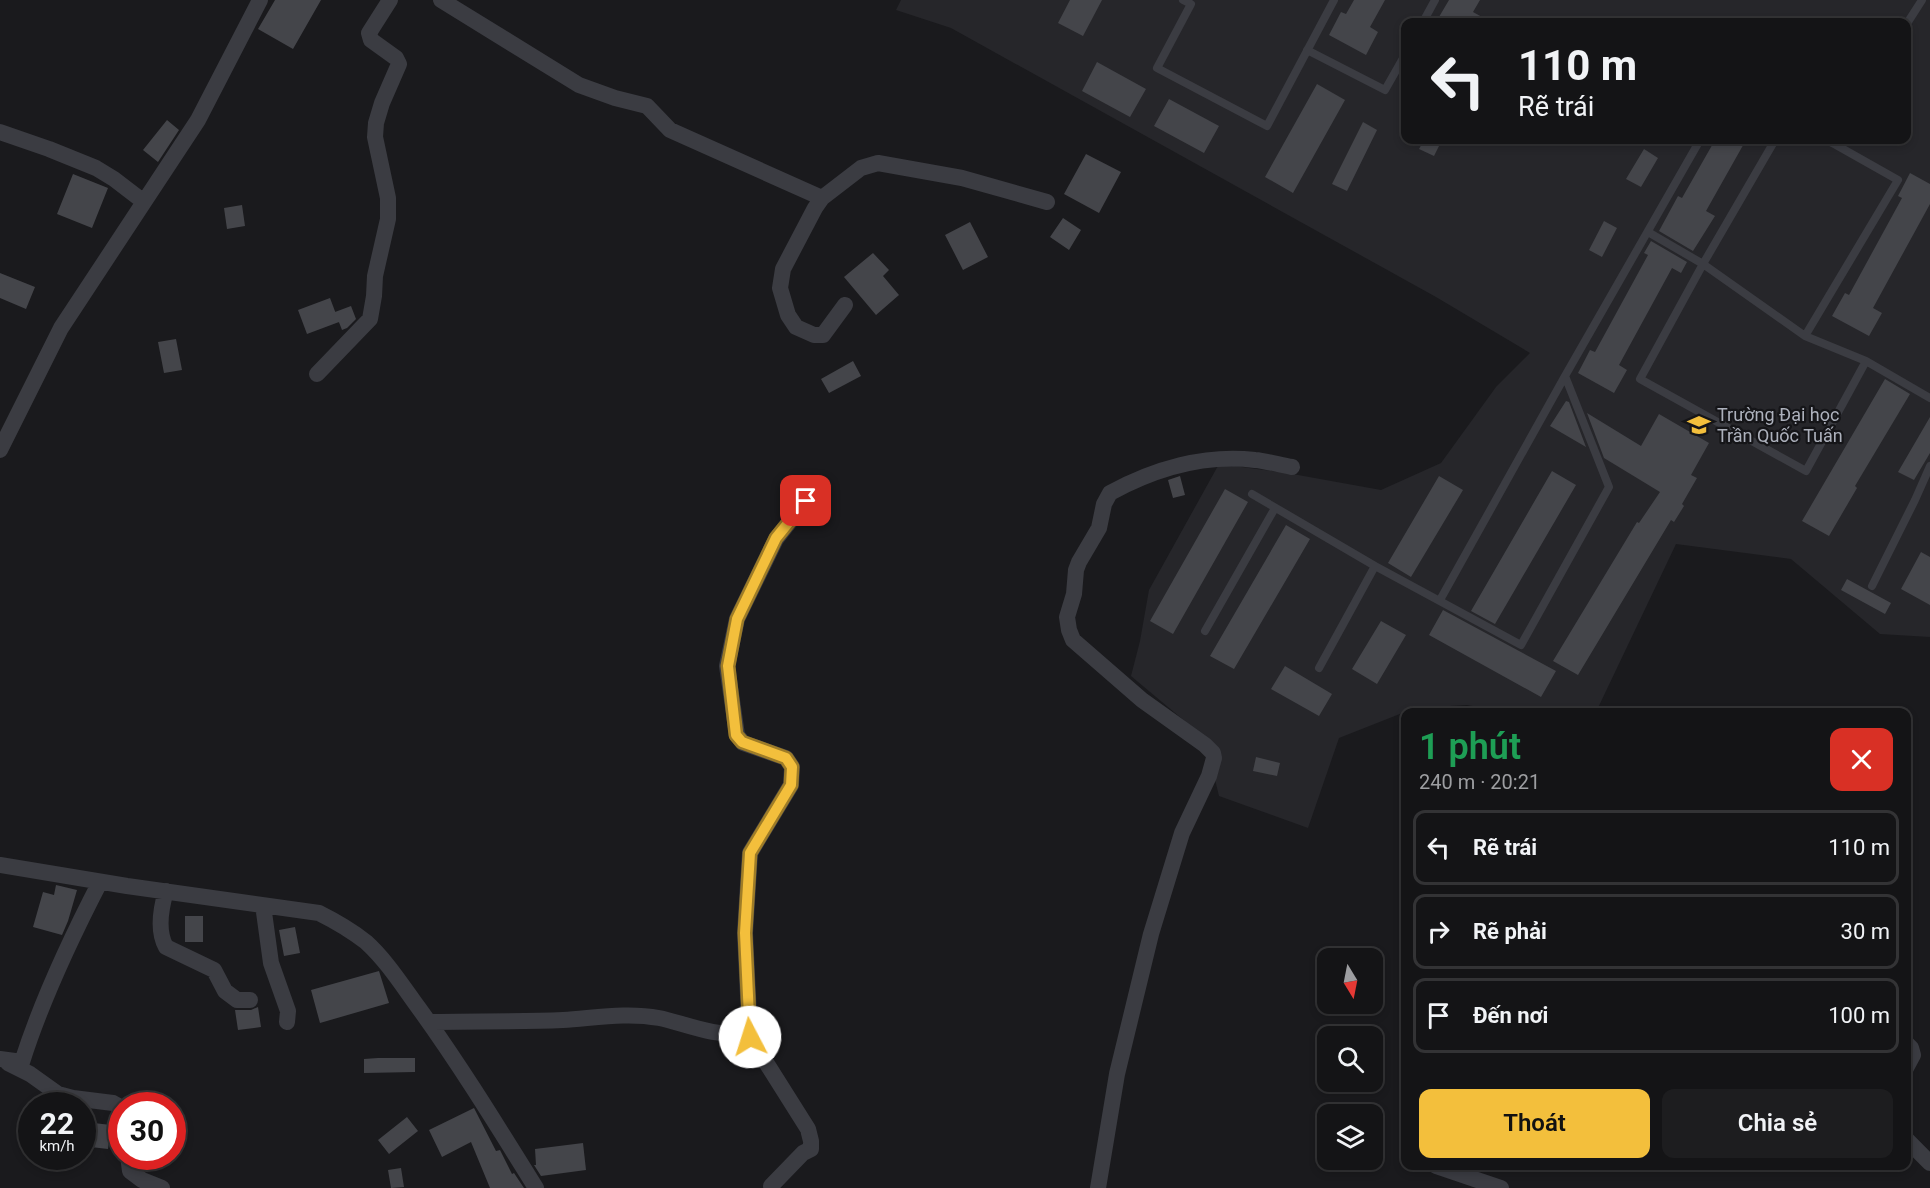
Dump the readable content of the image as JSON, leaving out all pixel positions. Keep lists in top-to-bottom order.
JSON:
{
  "places": {
    "school or university": ["Trường Đại học Trần Quốc Tuấn"]
  },
  "north": "bottom",
  "page": {
    "turn": ["110 m", "Rẽ trái"],
    "heading": ["1 phút", "240 m · 20:21"],
    "list": [
      {
        "name": "Rẽ trái",
        "value": "110 m"
      },
      {
        "name": "Rẽ phải",
        "value": "30 m"
      },
      {
        "name": "Đến nơi",
        "value": "100 m"
      }
    ],
    "buttons": ["Thoát", "Chia sẻ"],
    "speed": "22 km/h",
    "limit": "30"
  }
}
